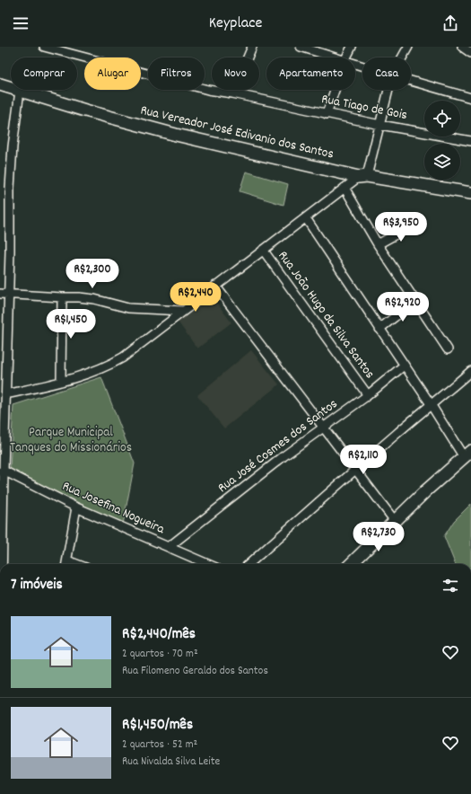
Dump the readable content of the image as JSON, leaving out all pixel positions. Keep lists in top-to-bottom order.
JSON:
{
  "streets": {
    "street": [
      "Rua Tiago de Gois",
      "Rua Vereador José Edivanio dos Santos",
      "Rua João Hugo da Silva Santos",
      "Rua José Cosmes dos Santos",
      "Rua Josefina Nogueira"
    ]
  },
  "crossings": [
    ["Rua João Hugo da Silva Santos", "Rua José Cosmes dos Santos"],
    ["Rua José Cosmes dos Santos", "Rua Josefina Nogueira"]
  ],
  "parks": ["Parque Municipal Tanques do Missionários"],
  "page": {
    "header": "Keyplace",
    "chip": [
      "Comprar",
      "Alugar",
      "Filtros",
      "Novo",
      "Apartamento",
      "Casa"
    ],
    "price": [
      "R$3,950",
      "R$2,300",
      "R$2,440",
      "R$2,920",
      "R$1,450",
      "R$2,110",
      "R$2,730"
    ],
    "heading": "7 imóveis",
    "list": [
      {
        "name": "R$2,440/mês",
        "note": "2 quartos · 70 m² · Rua Filomeno Geraldo dos Santos"
      },
      {
        "name": "R$1,450/mês",
        "note": "2 quartos · 52 m² · Rua Nivalda Silva Leite"
      }
    ]
  }
}
